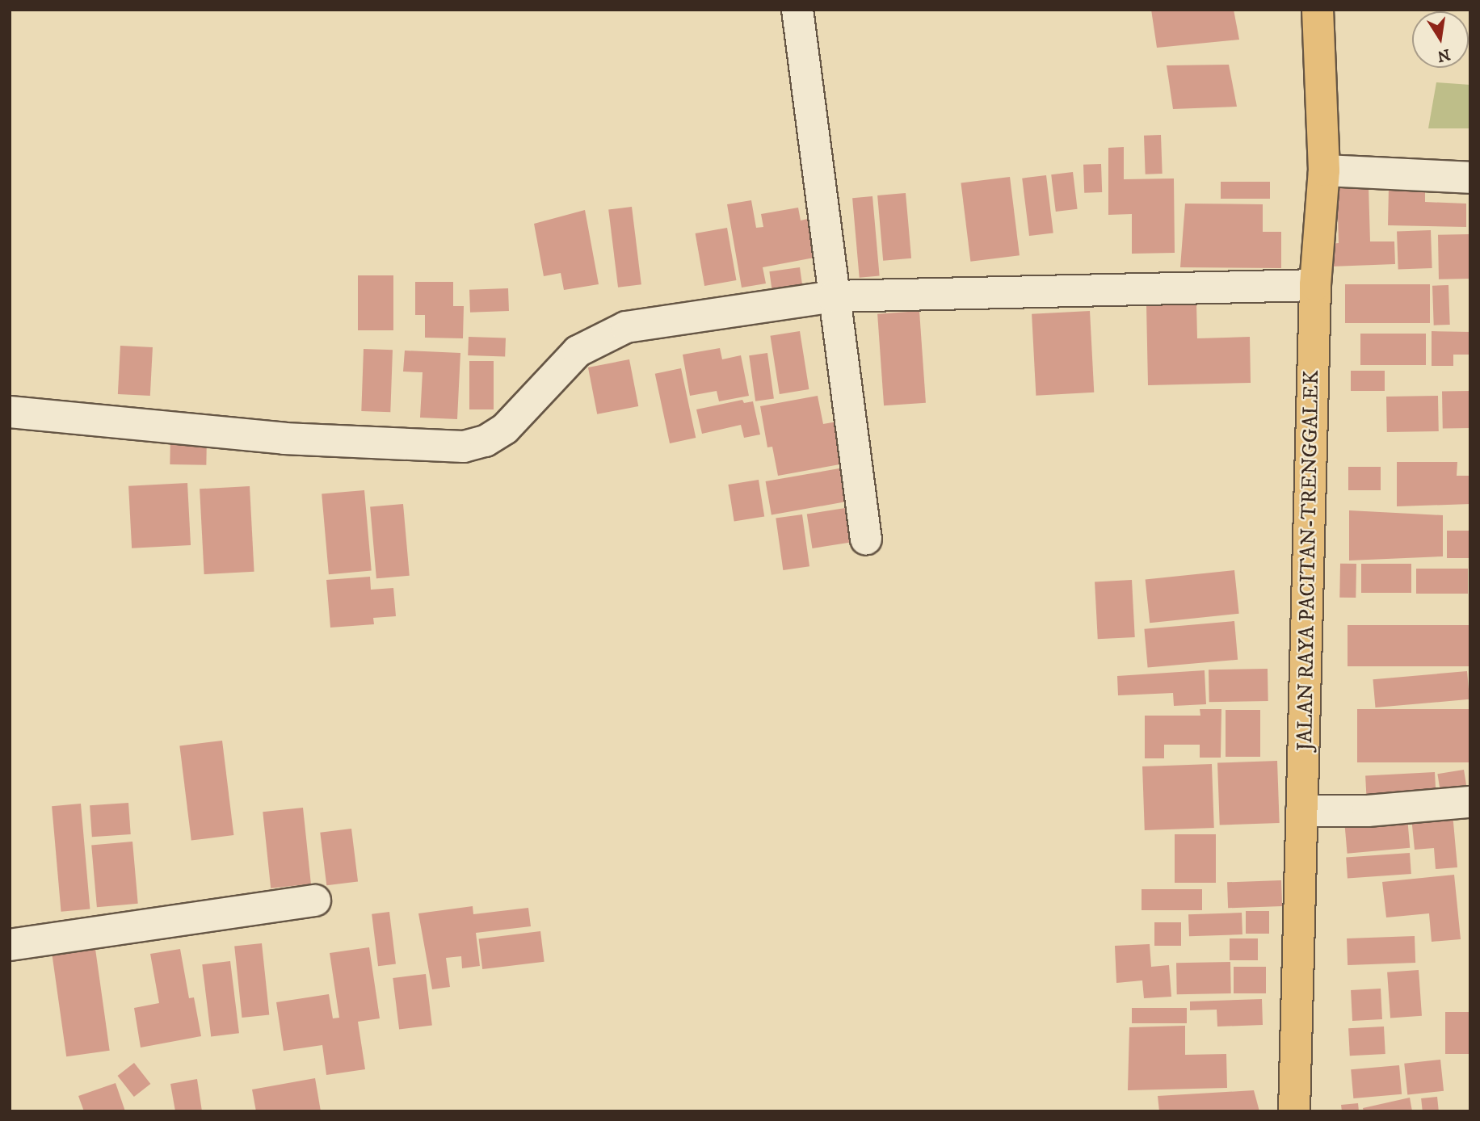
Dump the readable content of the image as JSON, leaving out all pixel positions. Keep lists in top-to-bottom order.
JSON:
{
  "streets": {
    "highway": ["JALAN RAYA PACITAN-TRENGGALEK"]
  },
  "north": "bottom"
}
